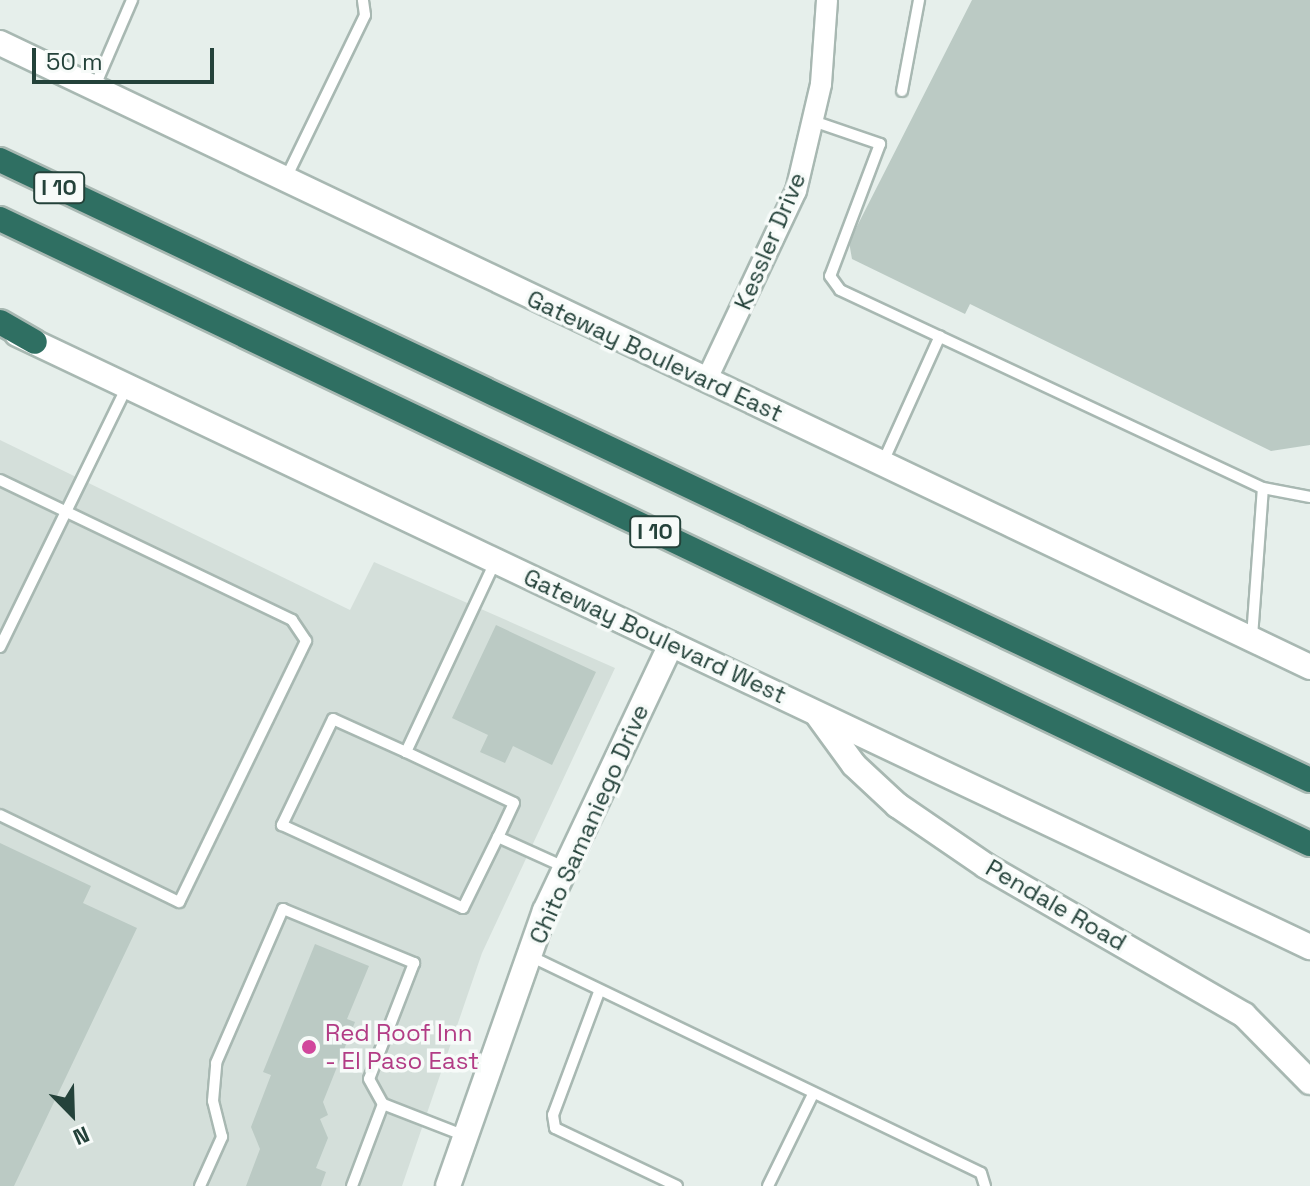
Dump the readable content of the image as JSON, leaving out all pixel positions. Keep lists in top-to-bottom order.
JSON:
{
  "streets": {
    "highway": ["I 10"],
    "main road": [
      "Gateway Boulevard East",
      "Gateway Boulevard West",
      "Chito Samaniego Drive",
      "Pendale Road"
    ],
    "street": ["Kessler Drive"]
  },
  "crossings": [
    ["Kessler Drive", "Gateway Boulevard East"],
    ["Gateway Boulevard West", "Chito Samaniego Drive"],
    ["Gateway Boulevard West", "Pendale Road"]
  ],
  "places": ["Red Roof Inn - El Paso East"],
  "scale_bar": "50 m",
  "north": "bottom right"
}
